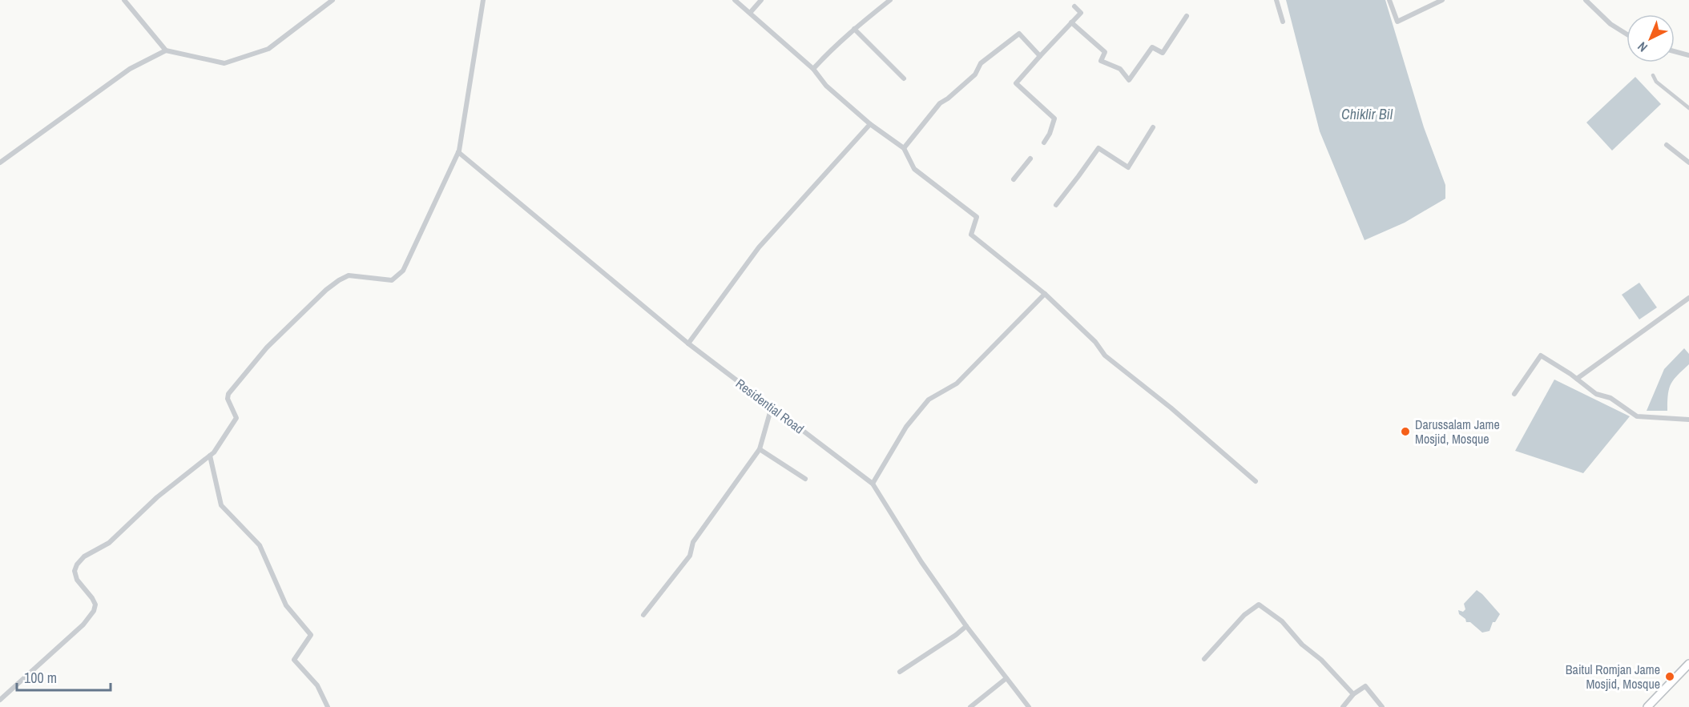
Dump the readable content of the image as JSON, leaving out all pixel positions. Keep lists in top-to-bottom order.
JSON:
{
  "streets": {
    "street": ["Residential Road"]
  },
  "water": ["Chiklir Bil"],
  "places": ["Darussalam Jame Mosjid, Mosque", "Baitul Romjan Jame Mosjid, Mosque"],
  "scale_bar": "100 m",
  "north": "bottom left"
}
